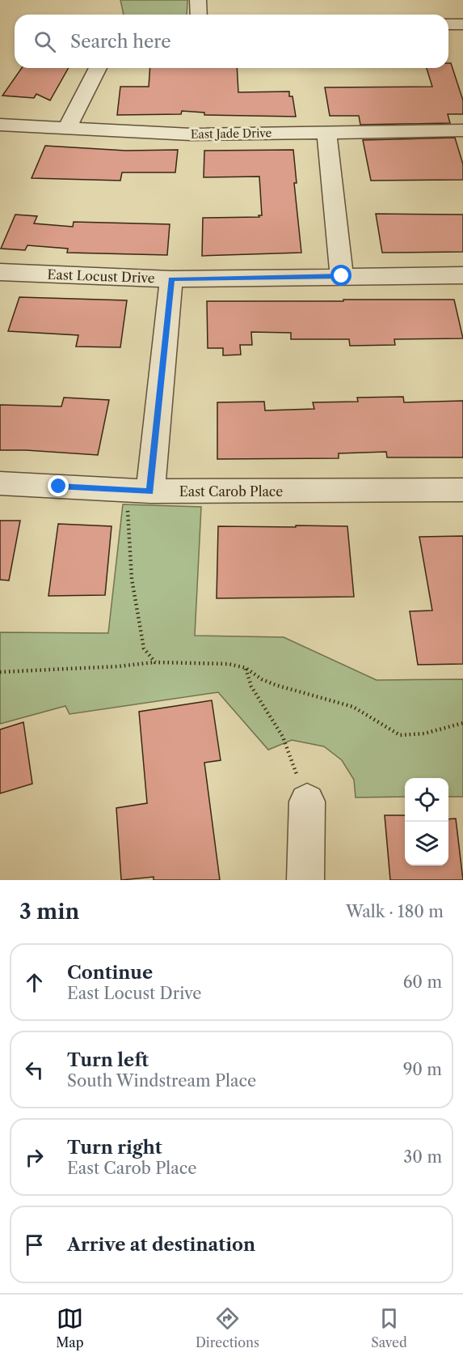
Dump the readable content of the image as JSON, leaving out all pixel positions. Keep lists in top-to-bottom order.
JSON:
{
  "streets": {
    "street": ["East Jade Drive", "East Locust Drive", "East Carob Place"]
  },
  "page": {
    "search": "Search here",
    "heading": ["3 min", "Walk · 180 m"],
    "list": [
      ["Continue", "East Locust Drive", "60 m"],
      ["Turn left", "South Windstream Place", "90 m"],
      ["Turn right", "East Carob Place", "30 m"],
      "Arrive at destination"
    ],
    "nav": ["Map", "Directions", "Saved"]
  }
}
